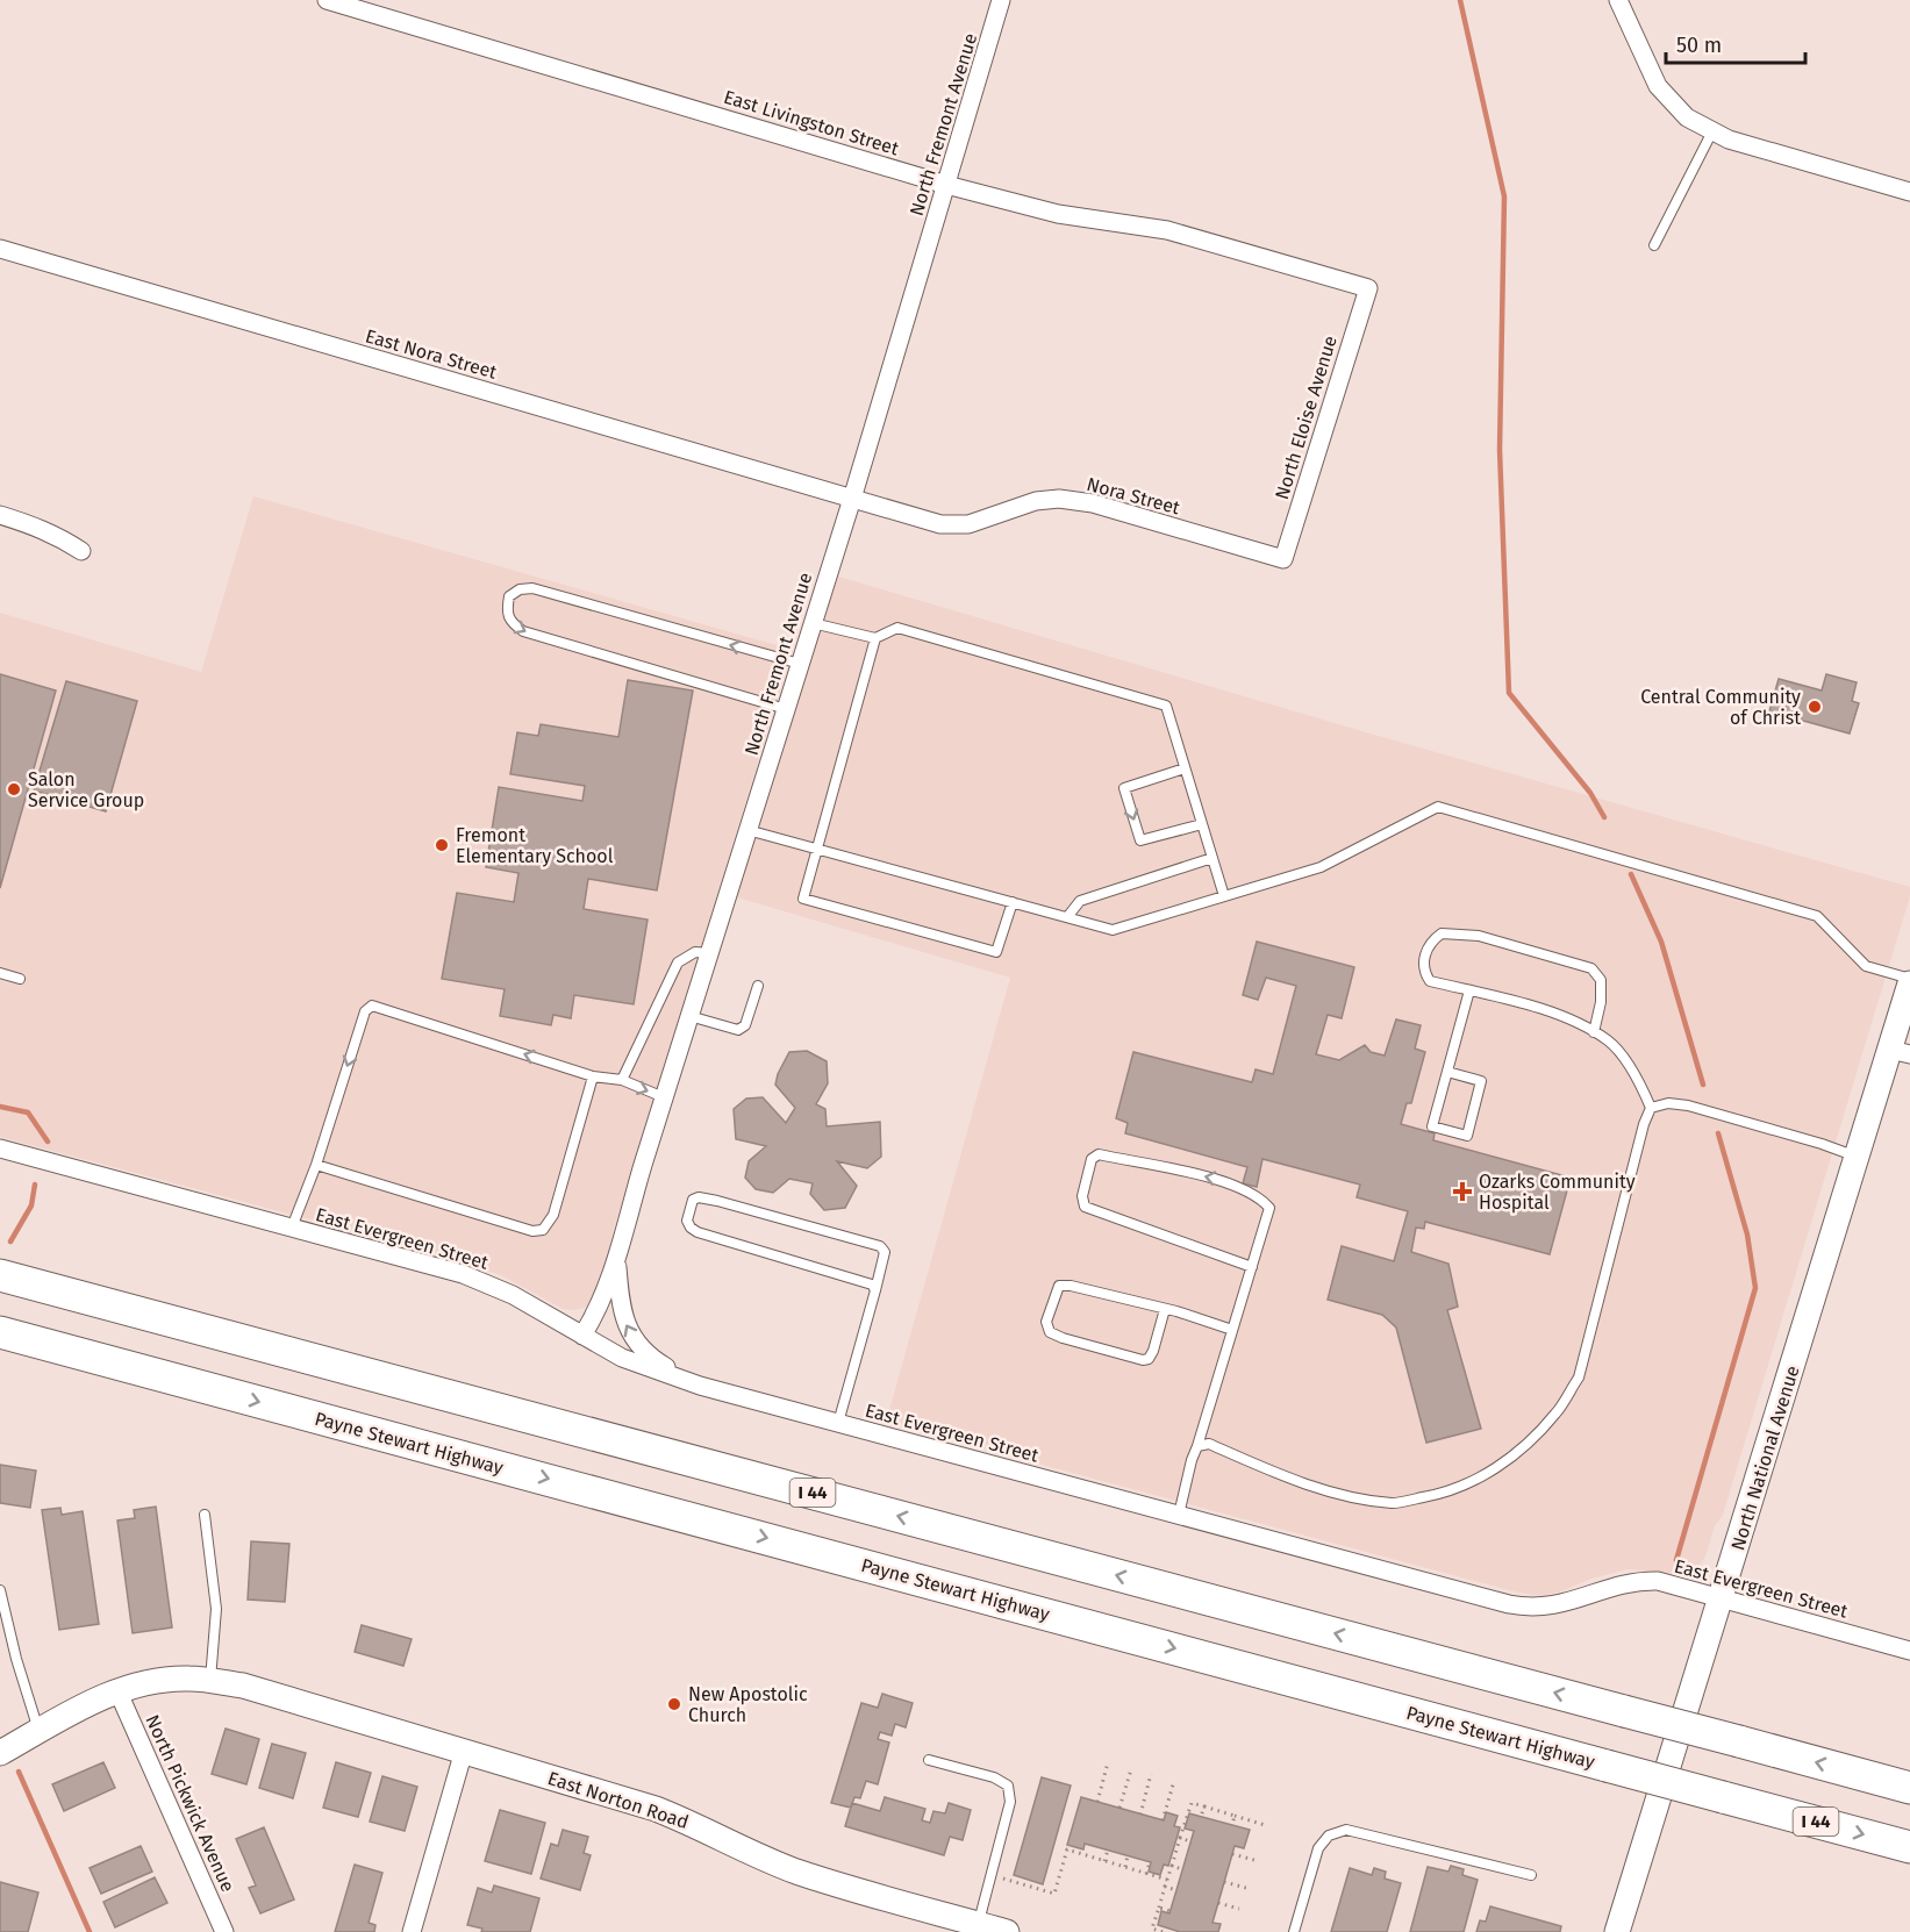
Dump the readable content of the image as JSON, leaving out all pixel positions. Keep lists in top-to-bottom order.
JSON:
{
  "streets": {
    "highway": ["Payne Stewart Highway", "I 44"],
    "main road": ["North National Avenue", "East Norton Road"],
    "street": [
      "East Livingston Street",
      "North Fremont Avenue",
      "East Nora Street",
      "North Eloise Avenue",
      "Nora Street",
      "East Evergreen Street",
      "North Pickwick Avenue"
    ]
  },
  "crossings": [
    ["East Livingston Street", "North Fremont Avenue"],
    ["East Livingston Street", "North Eloise Avenue"],
    ["North Fremont Avenue", "East Nora Street"],
    ["North Fremont Avenue", "Nora Street"],
    ["North Fremont Avenue", "East Evergreen Street"],
    ["East Nora Street", "Nora Street"],
    ["North Eloise Avenue", "Nora Street"],
    ["East Evergreen Street", "North National Avenue"],
    ["East Norton Road", "North Pickwick Avenue"]
  ],
  "places": {
    "other": [
      "Central Community of Christ",
      "Salon Service Group",
      "Fremont Elementary School",
      "New Apostolic Church"
    ],
    "health": ["Ozarks Community Hospital"]
  },
  "scale_bar": "50 m"
}
